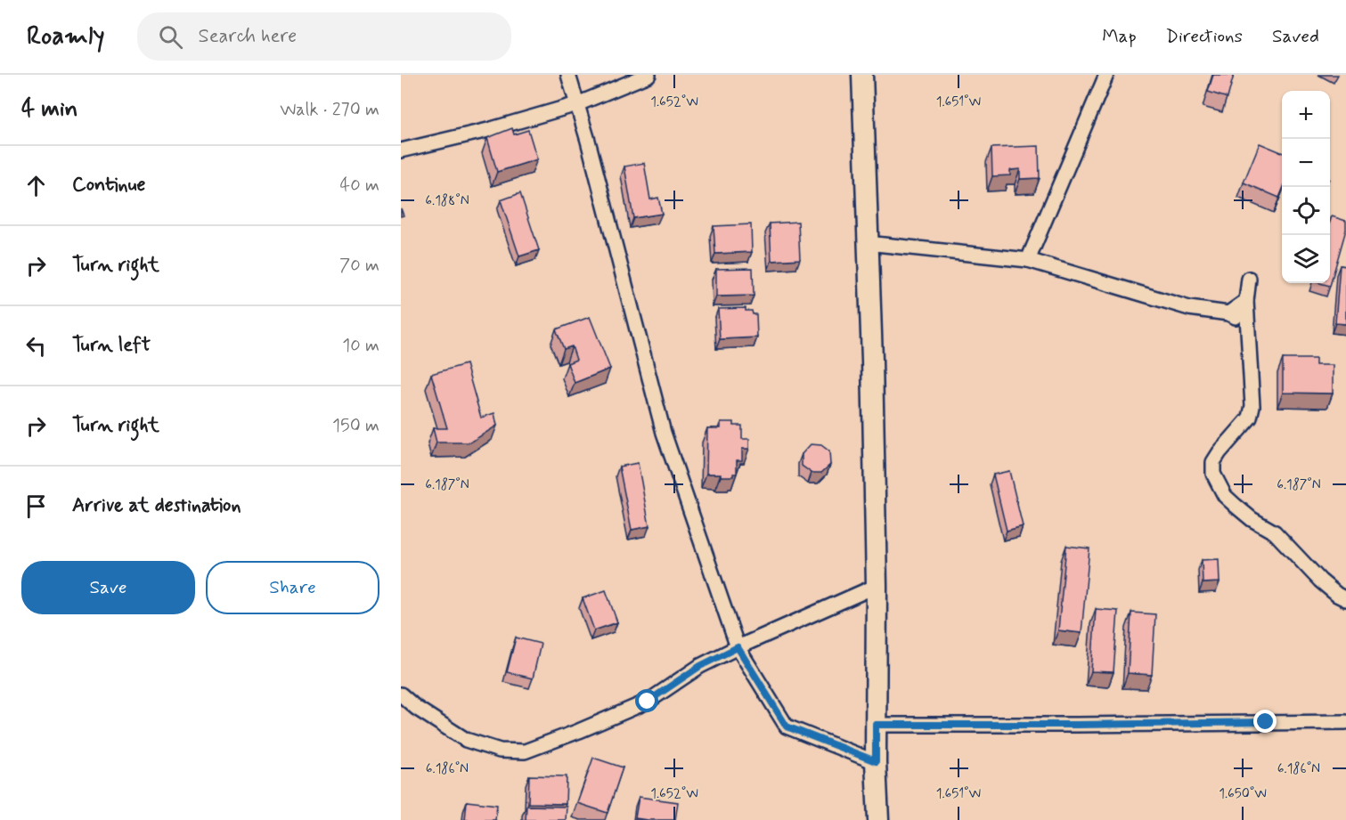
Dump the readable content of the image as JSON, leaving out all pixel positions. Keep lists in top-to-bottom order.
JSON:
{
  "page": {
    "header": "Roamly",
    "search": "Search here",
    "nav": ["Map", "Directions", "Saved"],
    "heading": ["4 min", "Walk · 270 m"],
    "map_buttons": ["+", "−"],
    "list": [
      ["Continue", "40 m"],
      ["Turn right", "70 m"],
      ["Turn left", "10 m"],
      ["Turn right", "150 m"],
      "Arrive at destination"
    ],
    "buttons": ["Save", "Share"]
  },
  "coordinates": [
    "1.652°W",
    "1.651°W",
    "6.188°N",
    "6.187°N",
    "6.186°N",
    "1.650°W"
  ]
}
